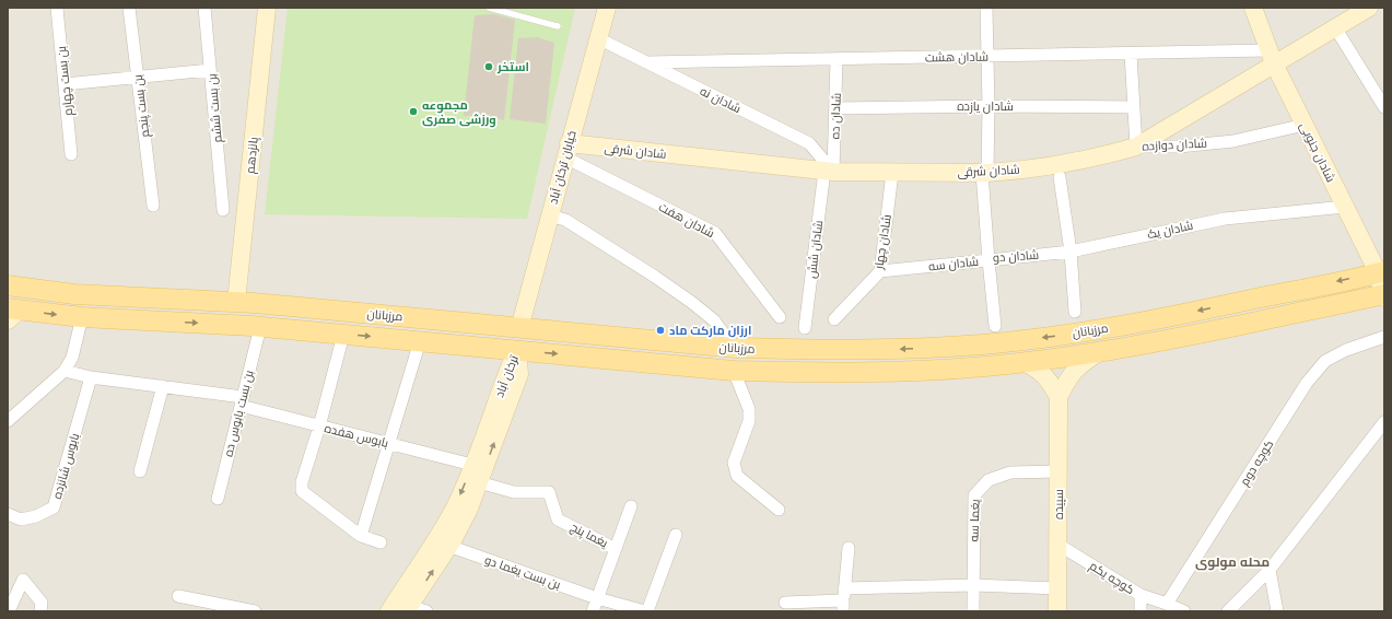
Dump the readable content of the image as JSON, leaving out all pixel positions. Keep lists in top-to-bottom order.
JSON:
{
  "streets": {
    "main road": ["مرزبانان"],
    "street": [
      "شادان هشت",
      "بن بست چهارم",
      "شادان نه",
      "بن بست پنجم",
      "شادان یازده",
      "بن بست ششم",
      "شادان ده",
      "شادان دوازده",
      "شادان شرقی",
      "شادان جنوبی",
      "پانزدهم",
      "خیابان ترخان آباد",
      "شادان هفت",
      "شادان یک",
      "شادان چهار",
      "شادان شش",
      "شادان دو",
      "شادان سه",
      "ترخان آباد",
      "بن بست بابوس ده",
      "بابوس هفده",
      "کوچه دوم",
      "بابوس شانزده",
      "سپیده",
      "یغما سه",
      "یغما پنج",
      "بن بست یغما دو",
      "کوچه یکم"
    ]
  },
  "crossings": [
    ["شادان هشت", "شادان نه"],
    ["شادان هشت", "شادان ده"],
    ["شادان هشت", "شادان دوازده"],
    ["شادان هشت", "شادان شرقی"],
    ["شادان هشت", "شادان جنوبی"],
    ["شادان هشت", "شادان دو"],
    ["شادان نه", "شادان ده"],
    ["شادان نه", "شادان شرقی"],
    ["شادان نه", "خیابان ترخان آباد"],
    ["شادان نه", "شادان شش"],
    ["شادان یازده", "شادان ده"],
    ["شادان یازده", "شادان دوازده"],
    ["شادان یازده", "شادان دو"],
    ["شادان ده", "شادان شرقی"],
    ["شادان ده", "شادان شش"],
    ["شادان دوازده", "شادان شرقی"],
    ["شادان دوازده", "شادان جنوبی"],
    ["شادان شرقی", "شادان جنوبی"],
    ["شادان شرقی", "خیابان ترخان آباد"],
    ["شادان شرقی", "شادان هفت"],
    ["شادان شرقی", "شادان چهار"],
    ["شادان شرقی", "شادان شش"],
    ["شادان شرقی", "شادان دو"],
    ["شادان جنوبی", "شادان یک"],
    ["شادان جنوبی", "مرزبانان"],
    ["پانزدهم", "مرزبانان"],
    ["خیابان ترخان آباد", "شادان هفت"],
    ["خیابان ترخان آباد", "مرزبانان"],
    ["شادان یک", "شادان دو"],
    ["شادان چهار", "شادان سه"],
    ["شادان دو", "شادان سه"],
    ["مرزبانان", "ترخان آباد"],
    ["مرزبانان", "بن بست بابوس ده"],
    ["مرزبانان", "سپیده"],
    ["ترخان آباد", "بابوس هفده"],
    ["ترخان آباد", "یغما پنج"],
    ["ترخان آباد", "بن بست یغما دو"],
    ["بن بست بابوس ده", "بابوس هفده"],
    ["کوچه دوم", "کوچه یکم"],
    ["سپیده", "یغما سه"],
    ["سپیده", "کوچه یکم"]
  ],
  "districts": ["محله مولوی"],
  "places": ["استخر", "مجموعه ورزشی صفری", "ارزان مارکت ماد"]
}
